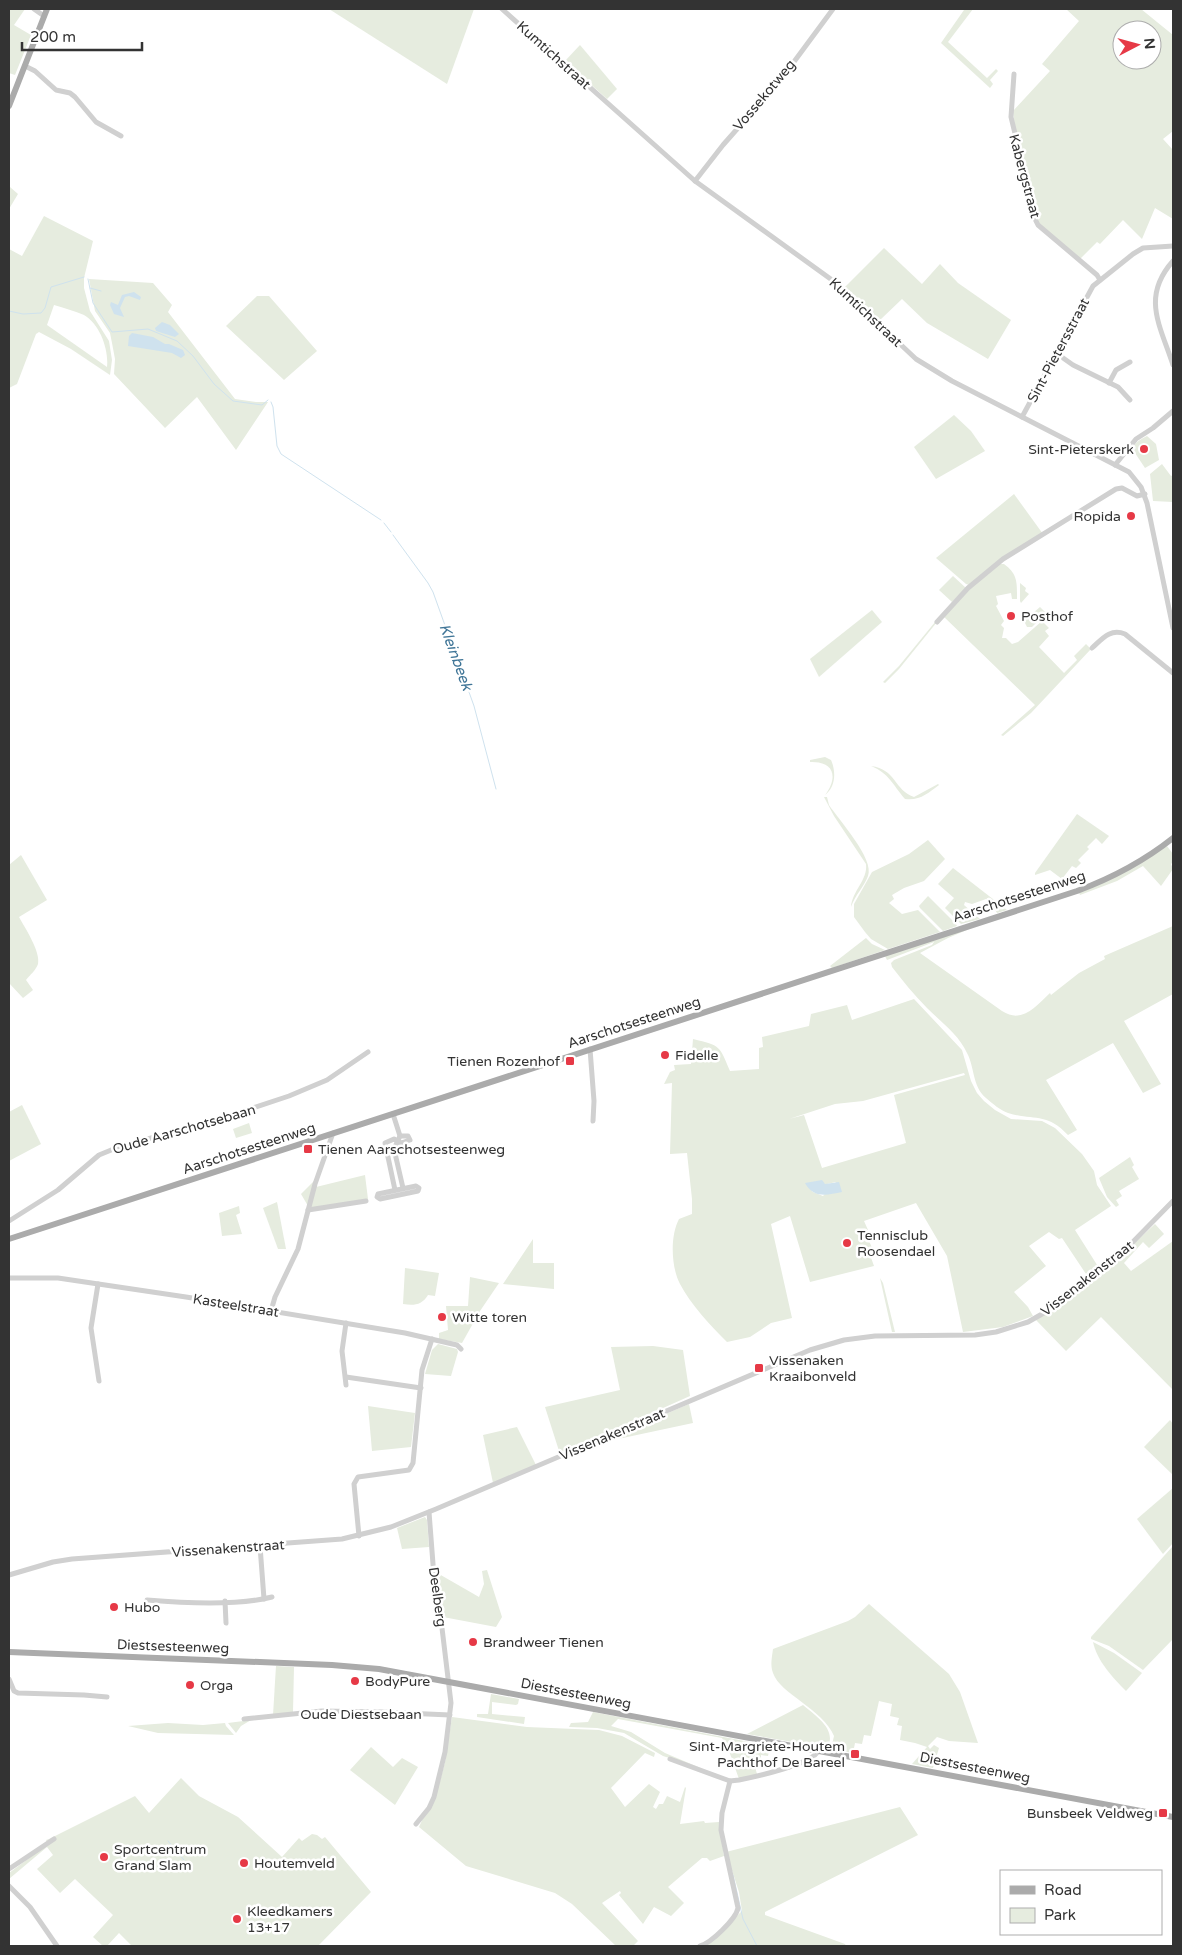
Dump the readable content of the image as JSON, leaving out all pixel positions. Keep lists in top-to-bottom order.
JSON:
{
  "streets": {
    "main road": ["Aarschotsesteenweg", "Diestsesteenweg"],
    "street": [
      "Kumtichstraat",
      "Vossekotweg",
      "Kabergstraat",
      "Sint-Pietersstraat",
      "Oude Aarschotsebaan",
      "Vissenakenstraat",
      "Kasteelstraat",
      "Deelberg",
      "Oude Diestsebaan"
    ]
  },
  "crossings": [
    ["Kumtichstraat", "Vossekotweg"],
    ["Kumtichstraat", "Sint-Pietersstraat"],
    ["Kabergstraat", "Sint-Pietersstraat"],
    ["Vissenakenstraat", "Deelberg"],
    ["Deelberg", "Diestsesteenweg"],
    ["Deelberg", "Oude Diestsebaan"]
  ],
  "water": ["Kleinbeek"],
  "places": {
    "other": [
      "Sint-Pieterskerk",
      "Ropida",
      "Posthof",
      "Fidelle",
      "Tennisclub Roosendael",
      "Witte toren",
      "Hubo",
      "Brandweer Tienen",
      "BodyPure",
      "Orga",
      "Sportcentrum Grand Slam",
      "Houtemveld",
      "Kleedkamers 13+17"
    ],
    "transit": [
      "Tienen Rozenhof",
      "Tienen Aarschotsesteenweg",
      "Vissenaken Kraaibonveld",
      "Sint-Margriete-Houtem Pachthof De Bareel",
      "Bunsbeek Veldweg"
    ]
  },
  "legend": ["Road", "Park"],
  "scale_bar": "200 m",
  "north": "right"
}
